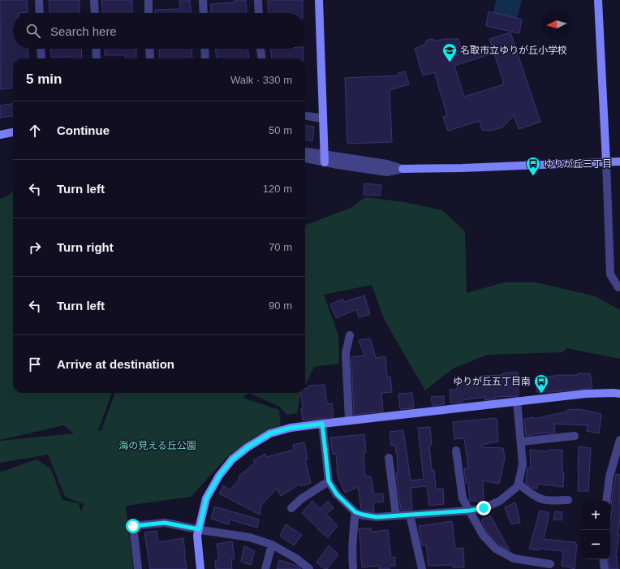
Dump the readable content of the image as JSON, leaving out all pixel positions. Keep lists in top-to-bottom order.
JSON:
{
  "parks": ["海の見える丘公園"],
  "places": {
    "school or university": ["名取市立ゆりが丘小学校"],
    "bus stop": ["ゆりが丘三丁目", "ゆりが丘五丁目南"]
  },
  "north": "left",
  "page": {
    "search": "Search here",
    "heading": ["5 min", "Walk · 330 m"],
    "list": [
      ["Continue", "50 m"],
      ["Turn left", "120 m"],
      ["Turn right", "70 m"],
      ["Turn left", "90 m"],
      "Arrive at destination"
    ],
    "map_buttons": ["+", "−"]
  }
}
